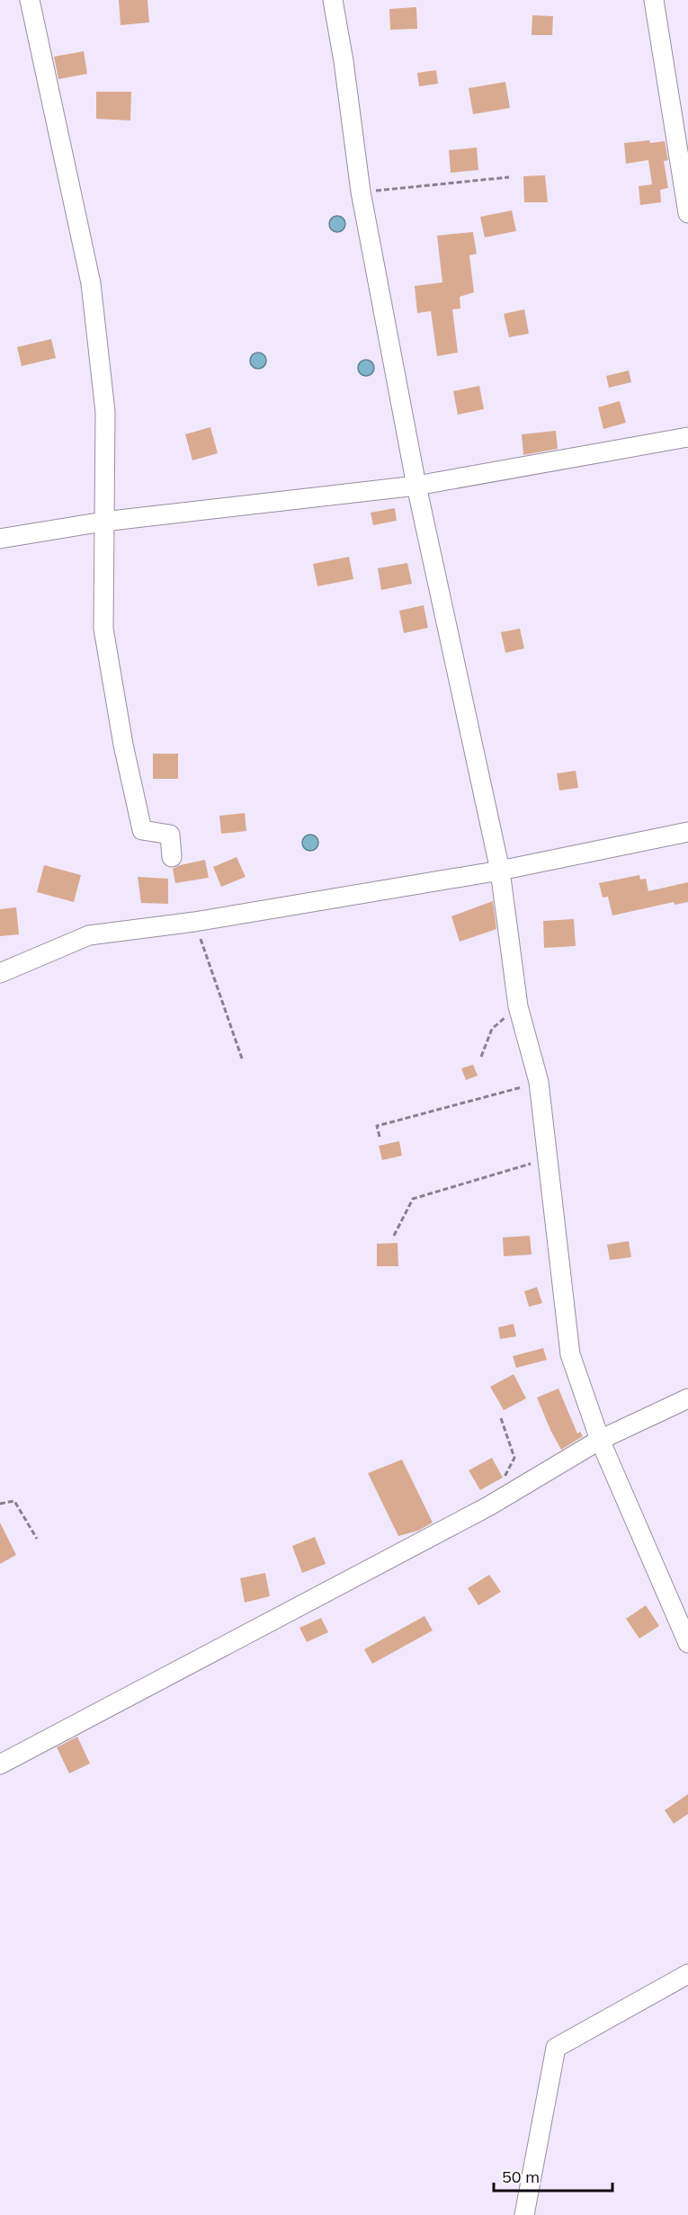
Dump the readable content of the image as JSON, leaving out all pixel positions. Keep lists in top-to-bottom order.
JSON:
{
  "scale_bar": "50 m"
}
